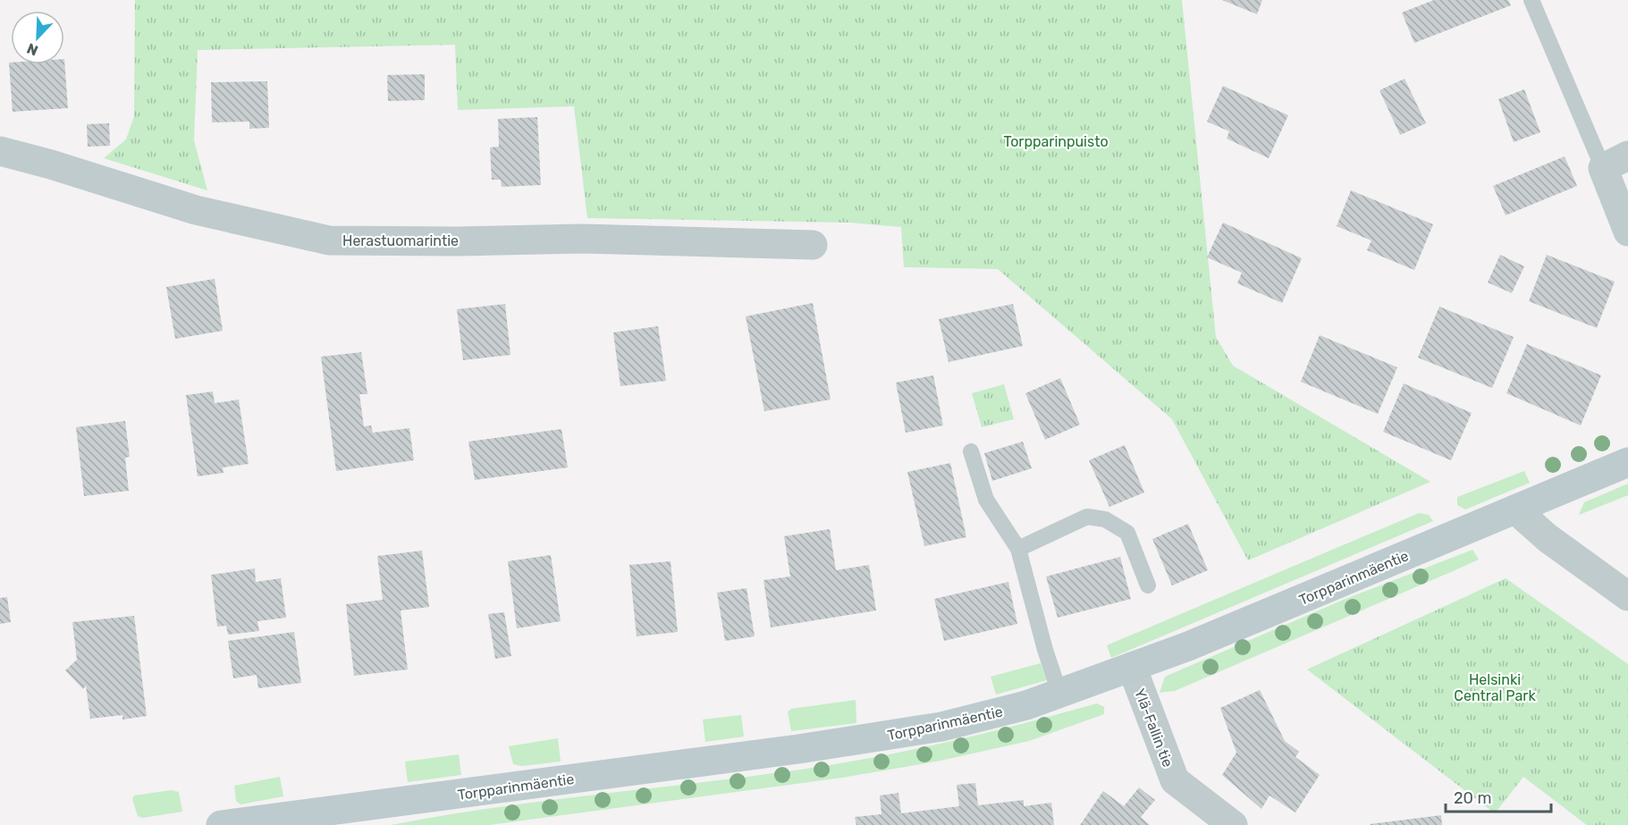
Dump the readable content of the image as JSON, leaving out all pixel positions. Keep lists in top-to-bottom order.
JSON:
{
  "streets": {
    "street": ["Herastuomarintie", "Torpparinmäentie", "Ylä-Fallin tie"]
  },
  "crossings": [
    ["Torpparinmäentie", "Ylä-Fallin tie"]
  ],
  "parks": ["Torpparinpuisto", "Helsinki Central Park"],
  "scale_bar": "20 m",
  "north": "bottom left"
}
